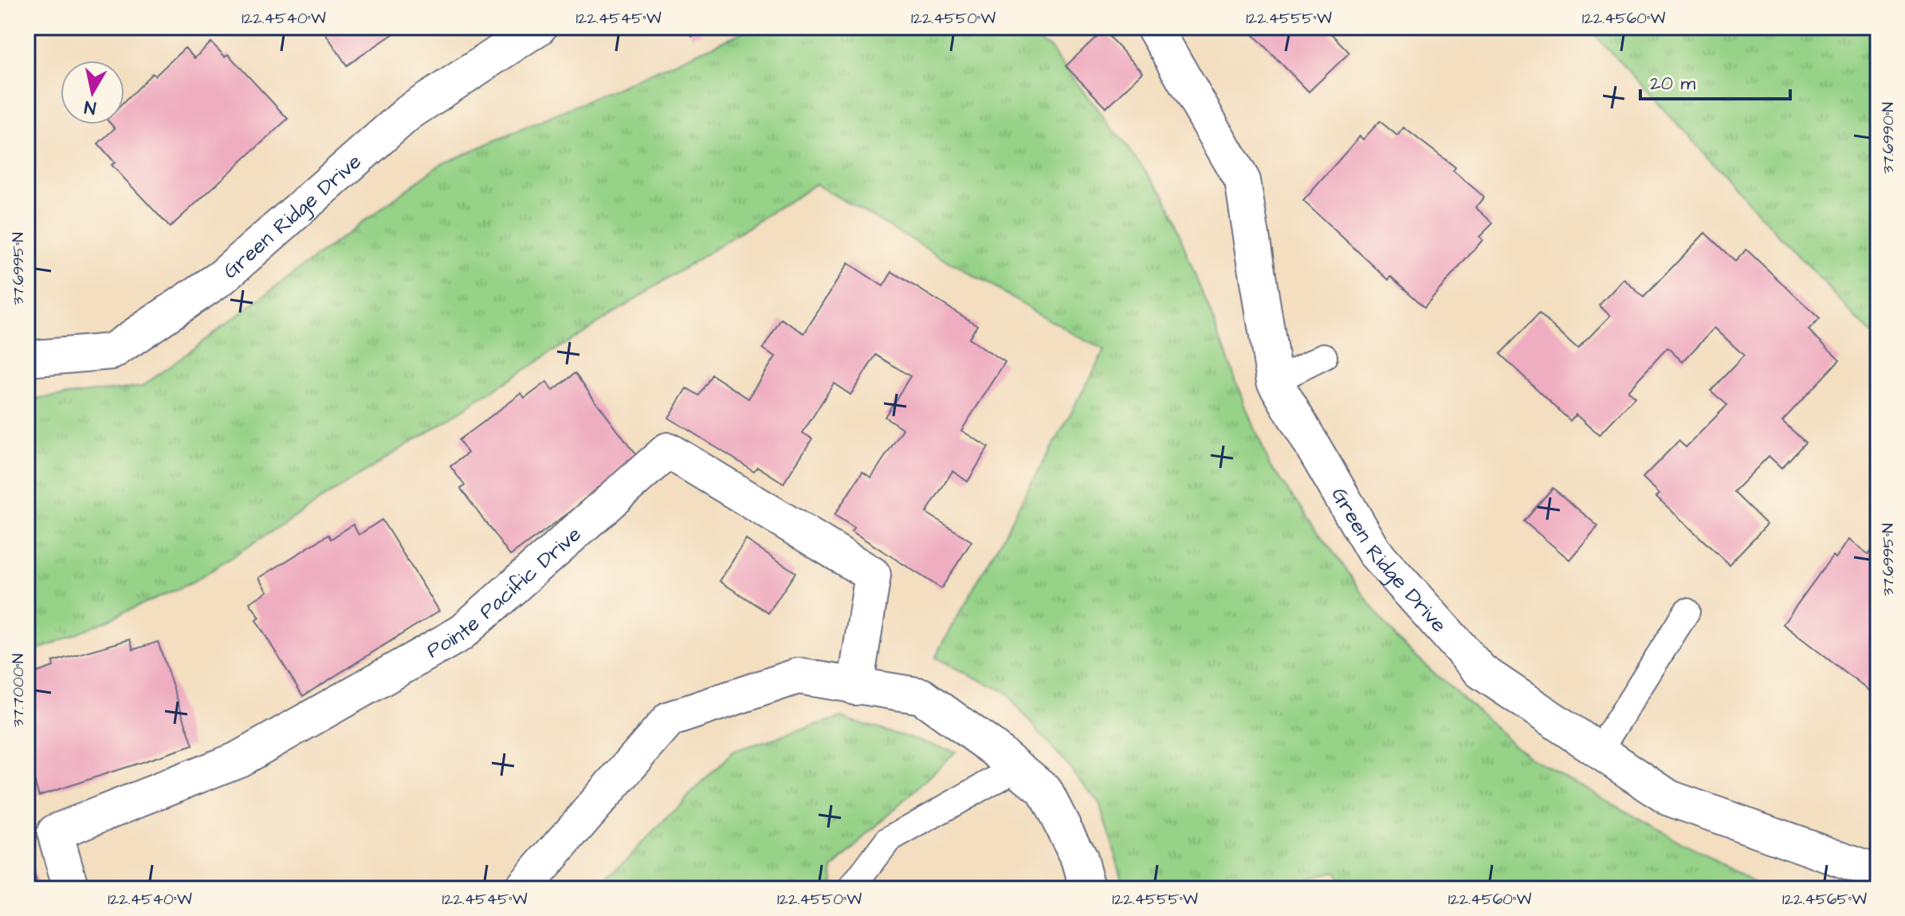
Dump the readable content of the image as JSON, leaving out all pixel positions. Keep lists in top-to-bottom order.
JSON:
{
  "streets": {
    "street": ["Green Ridge Drive", "Pointe Pacific Drive"]
  },
  "scale_bar": "20 m",
  "north": "bottom",
  "coordinates": [
    "122.4540°W",
    "122.4545°W",
    "122.4550°W",
    "122.4555°W",
    "122.4560°W",
    "37.6990°N",
    "37.6995°N",
    "37.7000°N",
    "122.4565°W"
  ]
}
